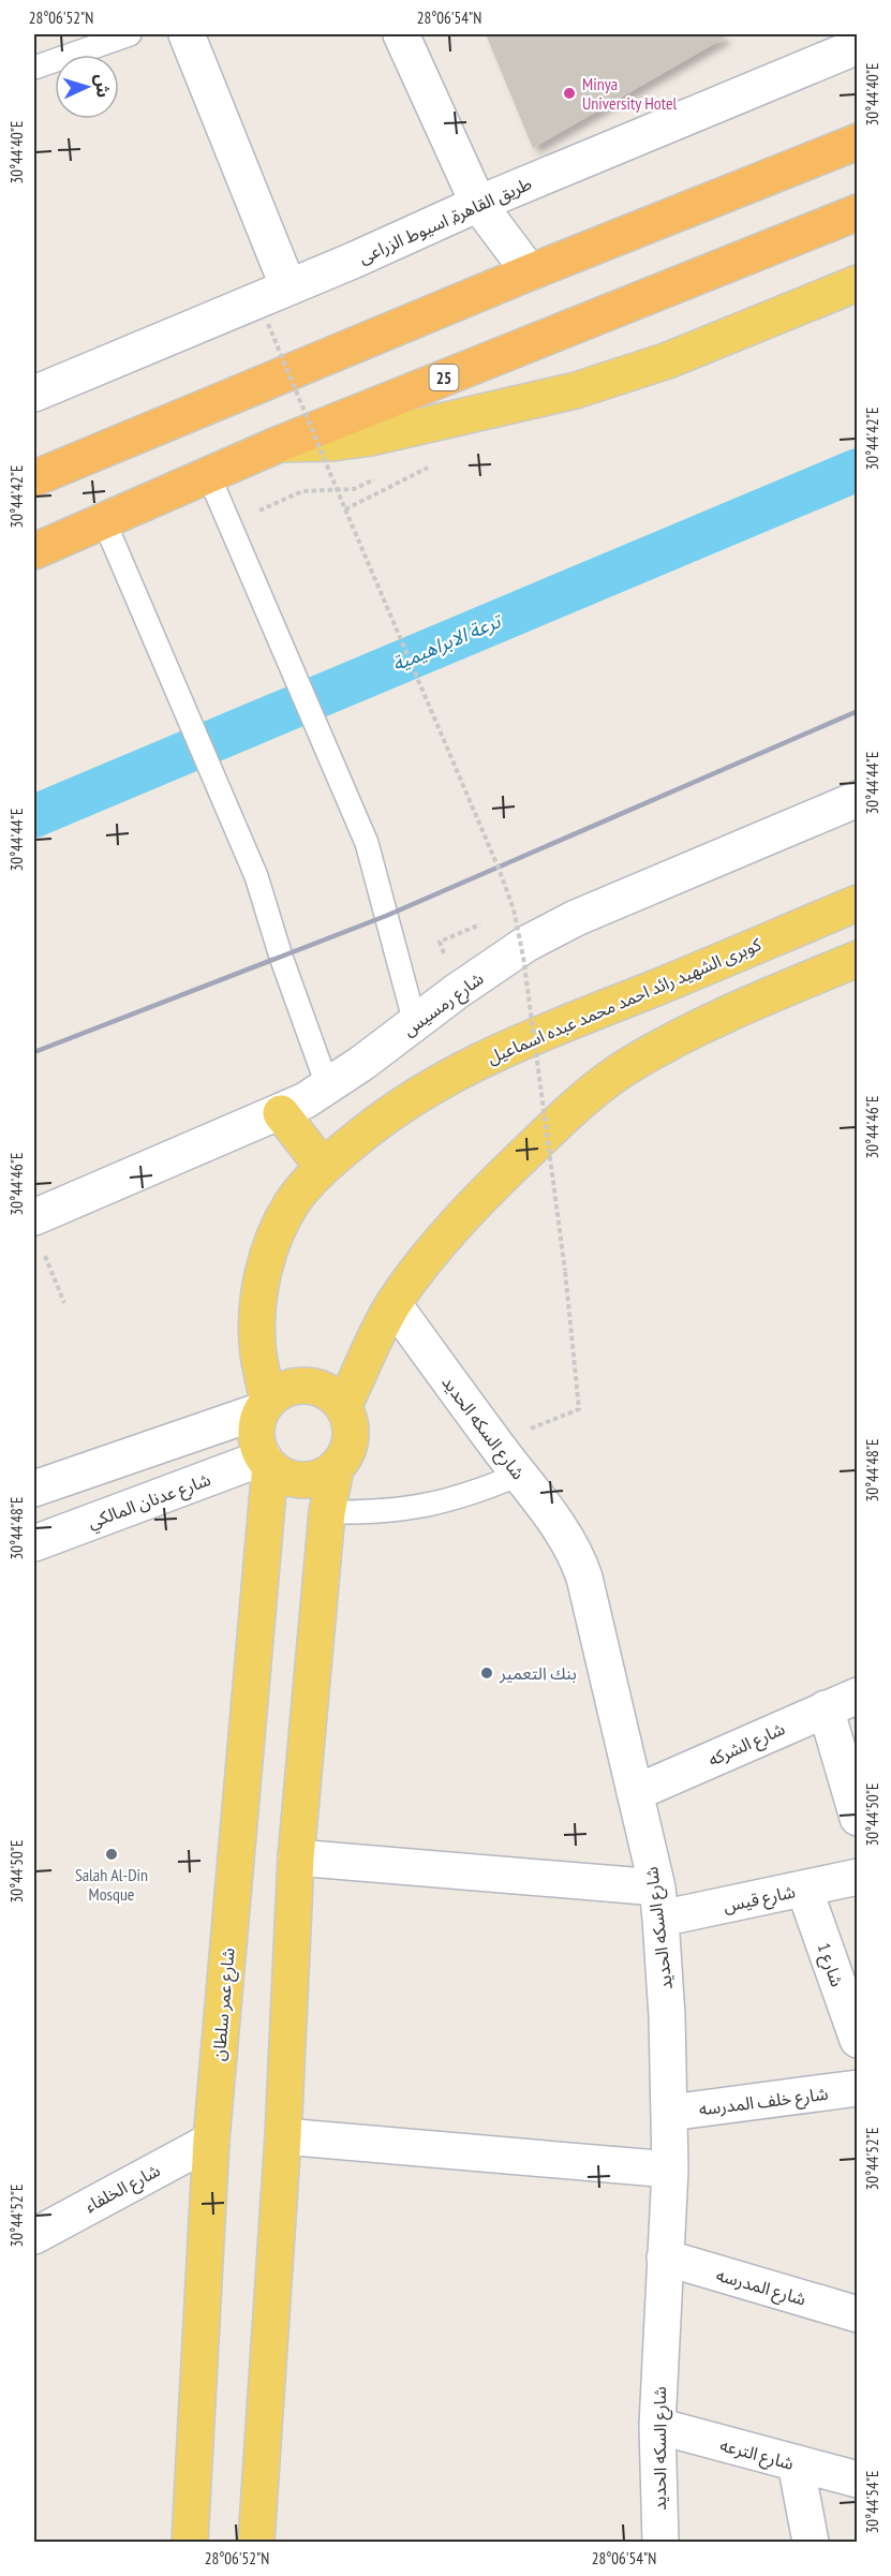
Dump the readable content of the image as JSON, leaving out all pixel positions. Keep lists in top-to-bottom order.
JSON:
{
  "streets": {
    "highway": ["25"],
    "main road": ["كوبرى الشهيد رائد احمد محمد عبده اسماعيل", "شارع عمر سلطان"],
    "street": [
      "طريق القاهرة, اسيوط الزراعى",
      "شارع رمسيس",
      "شارع السكه الحديد",
      "شارع عدنان المالكي",
      "شارع الشركه",
      "شارع قيس",
      "شارع 1",
      "شارع خلف المدرسه",
      "شارع الخلفاء",
      "شارع المدرسه",
      "شارع الترعه"
    ]
  },
  "crossings": [
    ["كوبرى الشهيد رائد احمد محمد عبده اسماعيل", "شارع عدنان المالكي"],
    ["كوبرى الشهيد رائد احمد محمد عبده اسماعيل", "شارع عمر سلطان"],
    ["شارع السكه الحديد", "شارع الشركه"],
    ["شارع السكه الحديد", "شارع قيس"],
    ["شارع السكه الحديد", "شارع خلف المدرسه"],
    ["شارع السكه الحديد", "شارع المدرسه"],
    ["شارع السكه الحديد", "شارع الترعه"],
    ["شارع عدنان المالكي", "شارع عمر سلطان"],
    ["شارع قيس", "شارع 1"],
    ["شارع عمر سلطان", "شارع الخلفاء"]
  ],
  "water": ["ترعة الابراهيمية"],
  "places": ["Minya University Hotel", "بنك التعمير", "Salah Al-Din Mosque"],
  "north": "right",
  "coordinates": [
    "28°06'52\"N",
    "28°06'54\"N",
    "30°44'40\"E",
    "30°44'42\"E",
    "30°44'44\"E",
    "30°44'46\"E",
    "30°44'48\"E",
    "30°44'50\"E",
    "30°44'52\"E",
    "30°44'54\"E"
  ]
}
